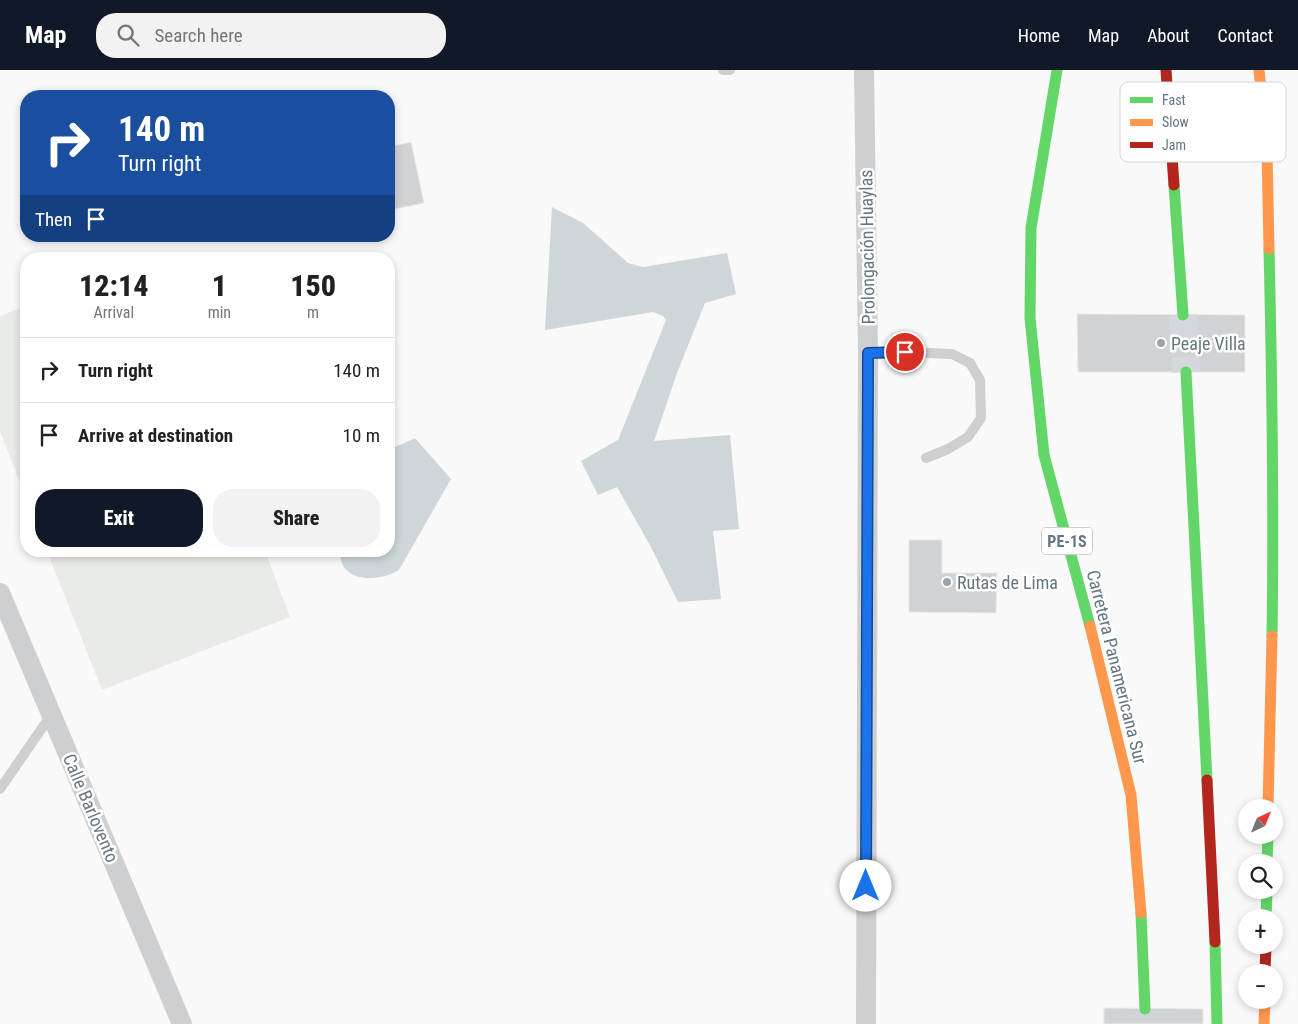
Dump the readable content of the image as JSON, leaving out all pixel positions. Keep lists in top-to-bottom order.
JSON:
{
  "streets": {
    "highway": ["PE-1S", "Carretera Panamericana Sur"],
    "street": ["Prolongación Huaylas", "Calle Barlovento"]
  },
  "places": ["Peaje Villa", "Rutas de Lima"],
  "legend": ["Fast", "Slow", "Jam"],
  "north": "top right",
  "page": {
    "header": "Map",
    "search": "Search here",
    "nav": [
      "Home",
      "Map",
      "About",
      "Contact"
    ],
    "turn": ["140 m", "Turn right"],
    "then": "Then",
    "eta": [
      "12:14",
      "Arrival",
      "1",
      "min",
      "150",
      "m"
    ],
    "list": [
      {
        "name": "Turn right",
        "value": "140 m"
      },
      {
        "name": "Arrive at destination",
        "value": "10 m"
      }
    ],
    "buttons": ["Exit", "Share"],
    "map_buttons": ["+", "−"]
  }
}
